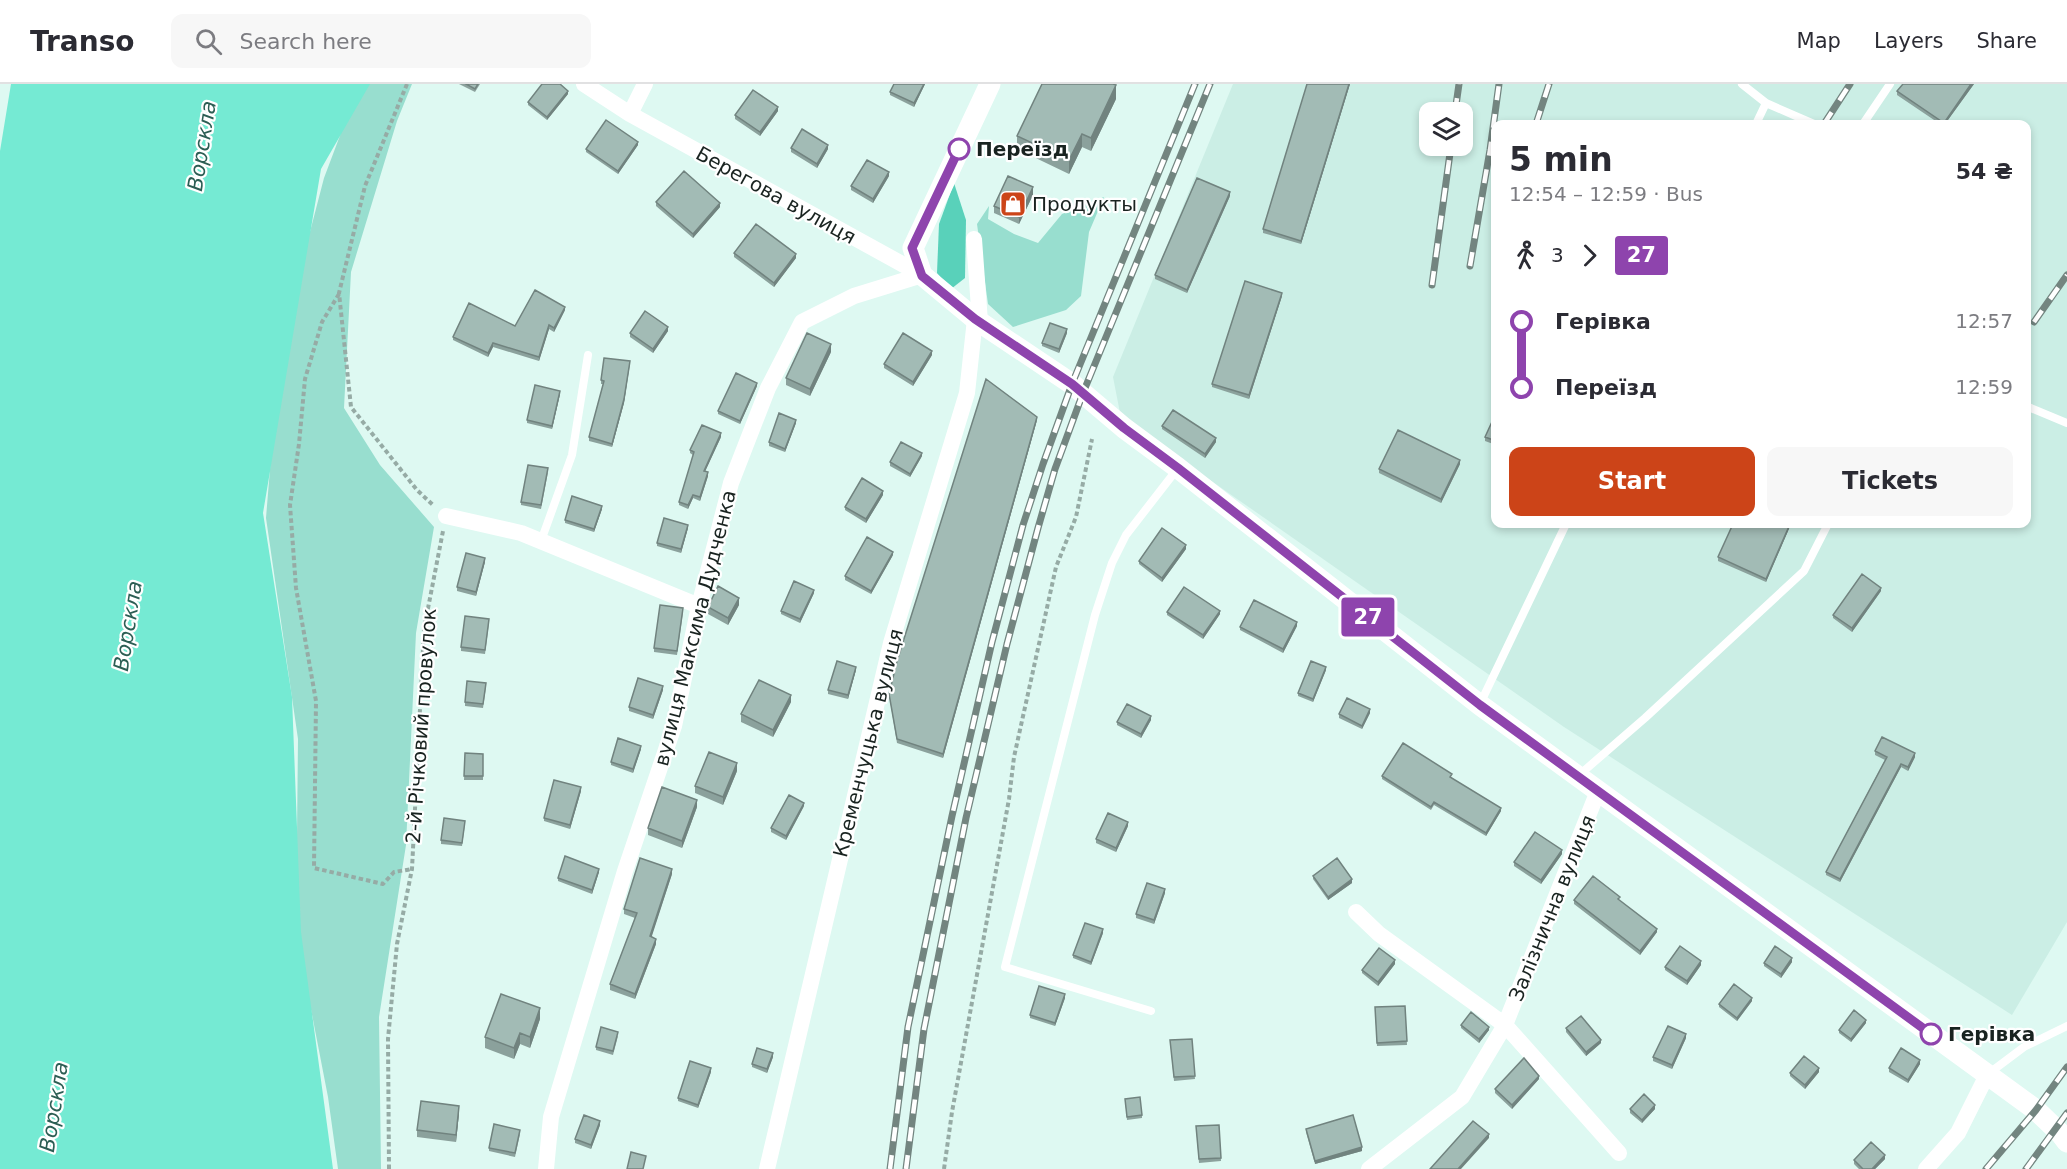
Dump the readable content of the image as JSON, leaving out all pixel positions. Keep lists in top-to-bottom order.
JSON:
{
  "streets": {
    "street": [
      "Берегова вулиця",
      "вулиця Максима Дудченка",
      "Кременчуцька вулиця",
      "Залізнична вулиця"
    ],
    "path": ["2-й Річковий провулок"]
  },
  "crossings": [
    ["Берегова вулиця", "вулиця Максима Дудченка"]
  ],
  "water": ["Ворскла"],
  "places": {
    "other": ["Переїзд", "Герівка"],
    "shop": ["Продукты"]
  },
  "lines": ["bus line 27"],
  "page": {
    "header": "Transo",
    "search": "Search here",
    "nav": ["Map", "Layers", "Share"],
    "on_map": "27",
    "heading": ["5 min", "12:54 – 12:59 · Bus", "54 ₴"],
    "legs": ["3", "27"],
    "list": [
      {
        "name": "Герівка",
        "value": "12:57"
      },
      {
        "name": "Переїзд",
        "value": "12:59"
      }
    ],
    "buttons": ["Start", "Tickets"]
  }
}
